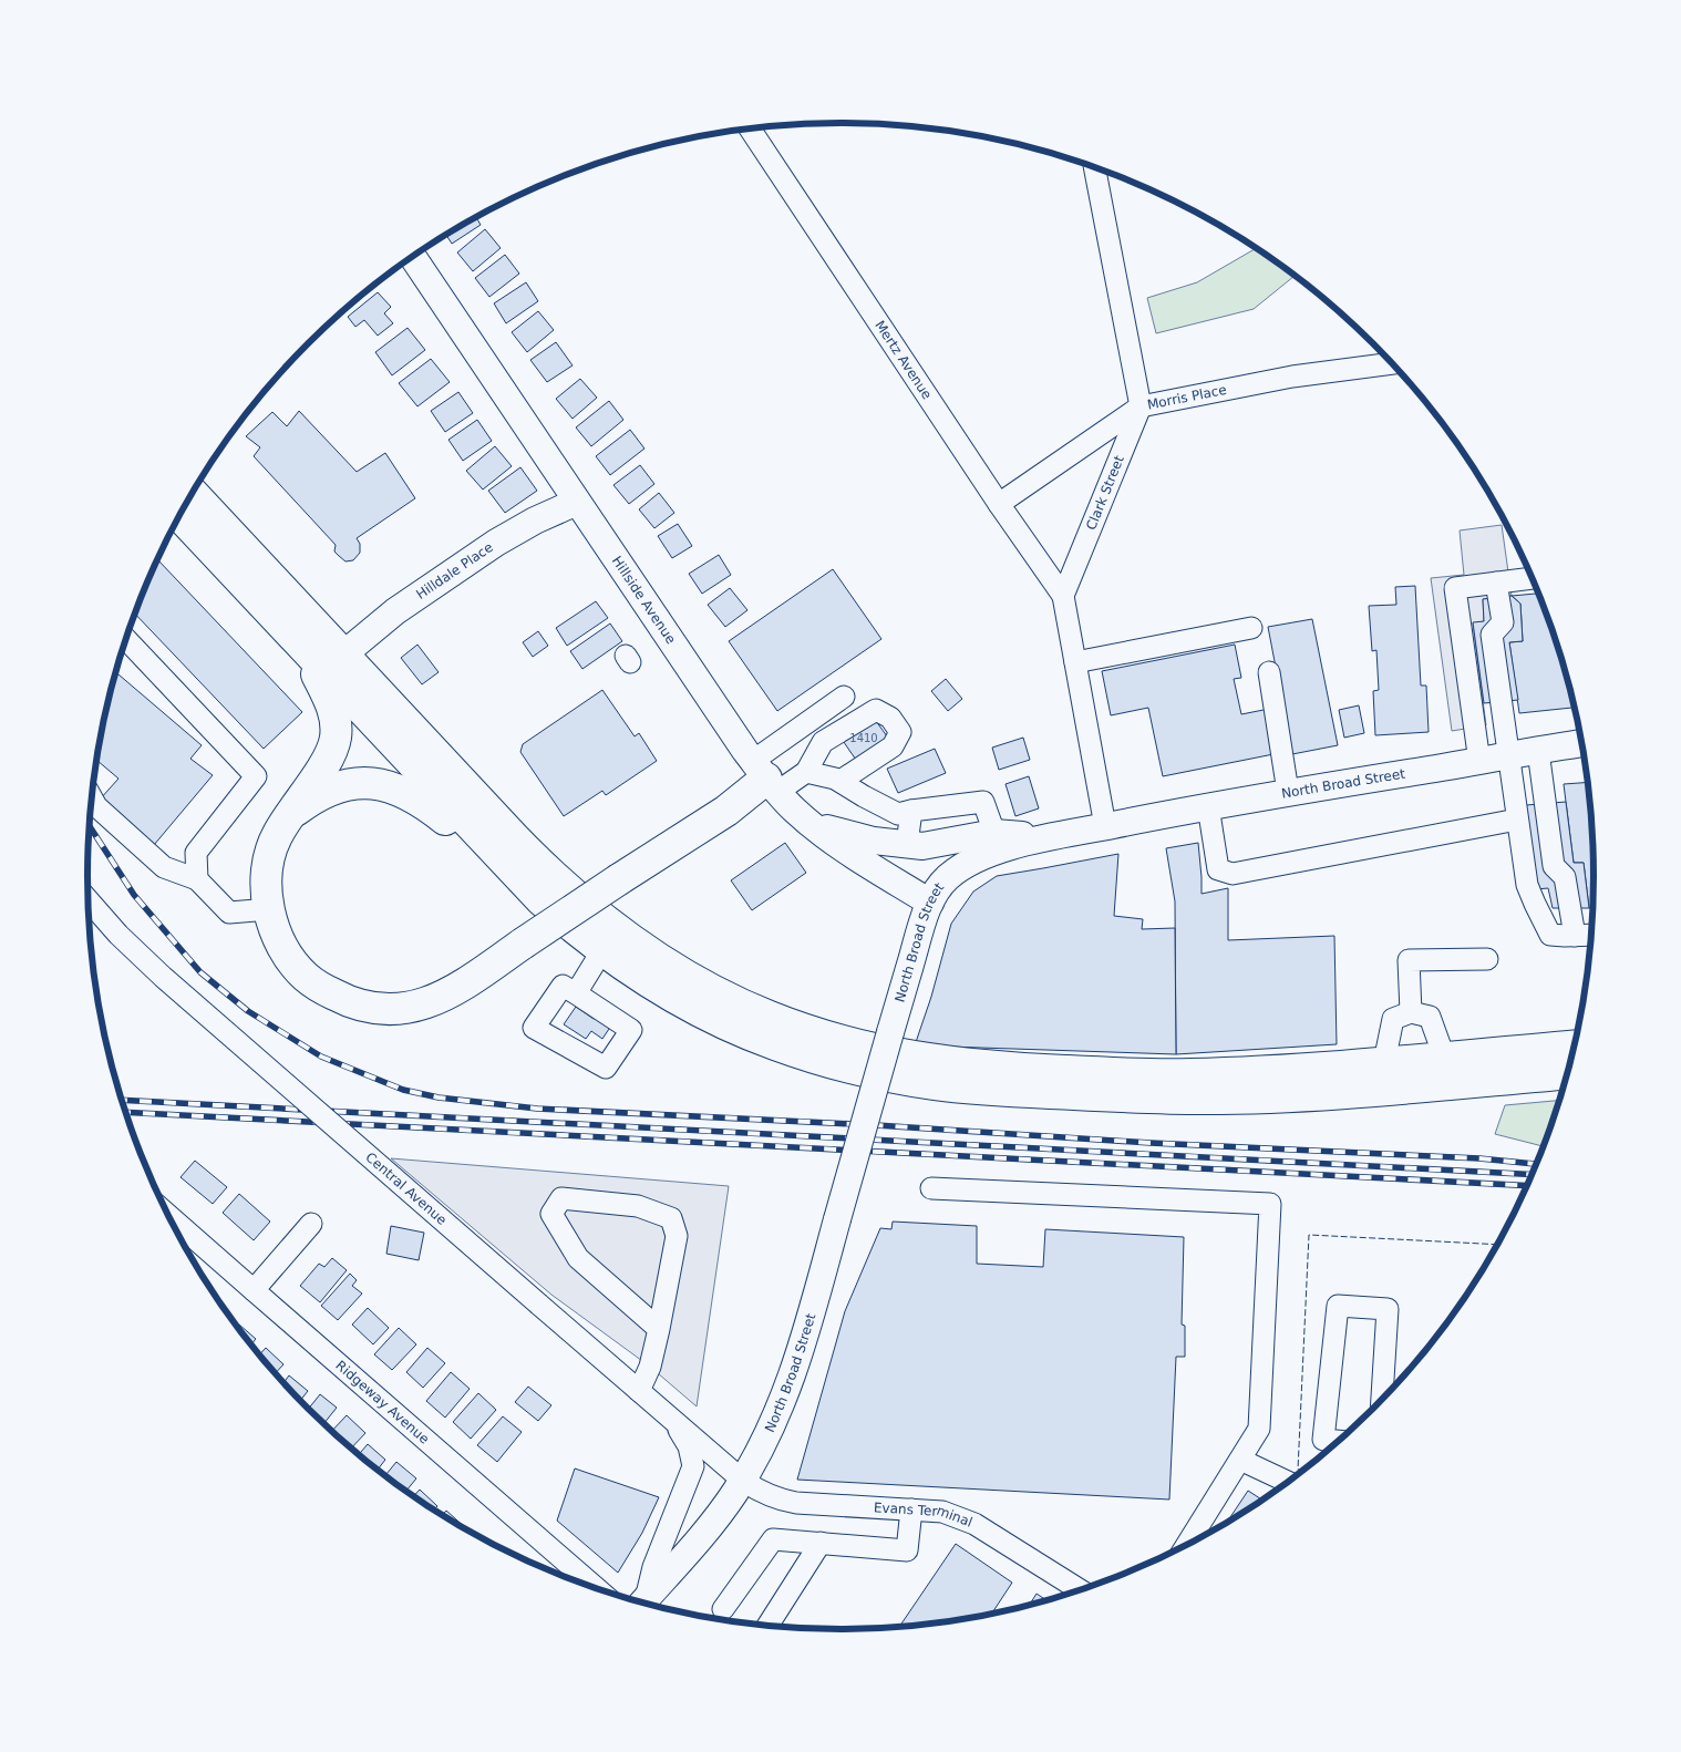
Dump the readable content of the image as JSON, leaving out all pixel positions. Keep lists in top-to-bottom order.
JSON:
{
  "streets": {
    "main road": ["Hilldale Place", "Hillside Avenue", "North Broad Street"],
    "street": [
      "Mertz Avenue",
      "Morris Place",
      "Clark Street",
      "Central Avenue",
      "Ridgeway Avenue",
      "Evans Terminal"
    ]
  },
  "crossings": [
    ["Mertz Avenue", "Morris Place"],
    ["Mertz Avenue", "Clark Street"],
    ["Morris Place", "Clark Street"],
    ["Hilldale Place", "Hillside Avenue"],
    ["Hillside Avenue", "North Broad Street"],
    ["North Broad Street", "Central Avenue"],
    ["North Broad Street", "Evans Terminal"],
    ["Central Avenue", "Evans Terminal"]
  ],
  "house_numbers": ["1410"]
}
